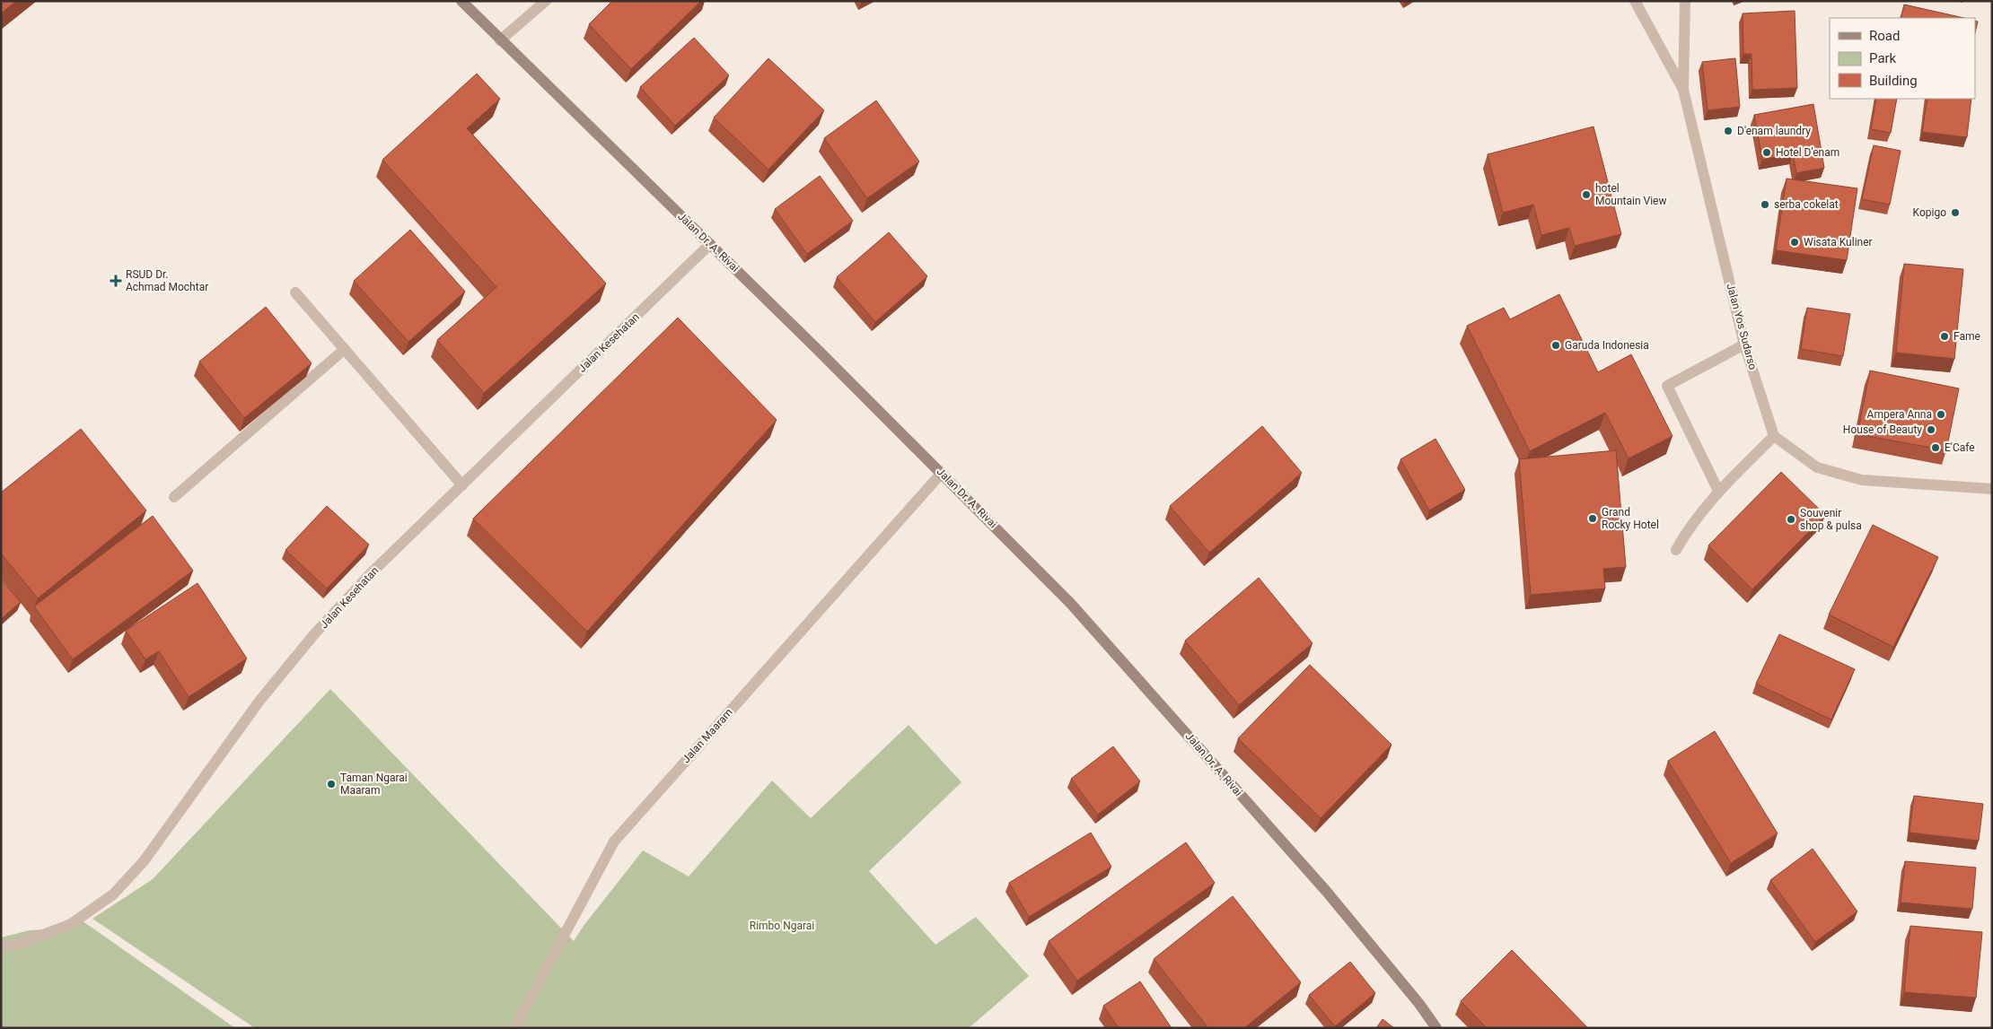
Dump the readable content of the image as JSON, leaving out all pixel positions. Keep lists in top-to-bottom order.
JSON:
{
  "streets": {
    "main road": ["Jalan Dr. A. Rivai"],
    "street": ["Jalan Yos Sudarso", "Jalan Kesehatan", "Jalan Maaram"]
  },
  "crossings": [
    ["Jalan Dr. A. Rivai", "Jalan Kesehatan"],
    ["Jalan Dr. A. Rivai", "Jalan Maaram"]
  ],
  "parks": ["Rimbo Ngarai"],
  "places": {
    "other": [
      "D'enam laundry",
      "Hotel D'enam",
      "hotel Mountain View",
      "serba cokelat",
      "Kopigo",
      "Wisata Kuliner",
      "Fame",
      "Garuda Indonesia",
      "Ampera Anna",
      "House of Beauty",
      "E'Cafe",
      "Grand Rocky Hotel",
      "Souvenir shop & pulsa",
      "Taman Ngarai Maaram"
    ],
    "health": ["RSUD Dr. Achmad Mochtar"]
  },
  "legend": ["Road", "Park", "Building"]
}
